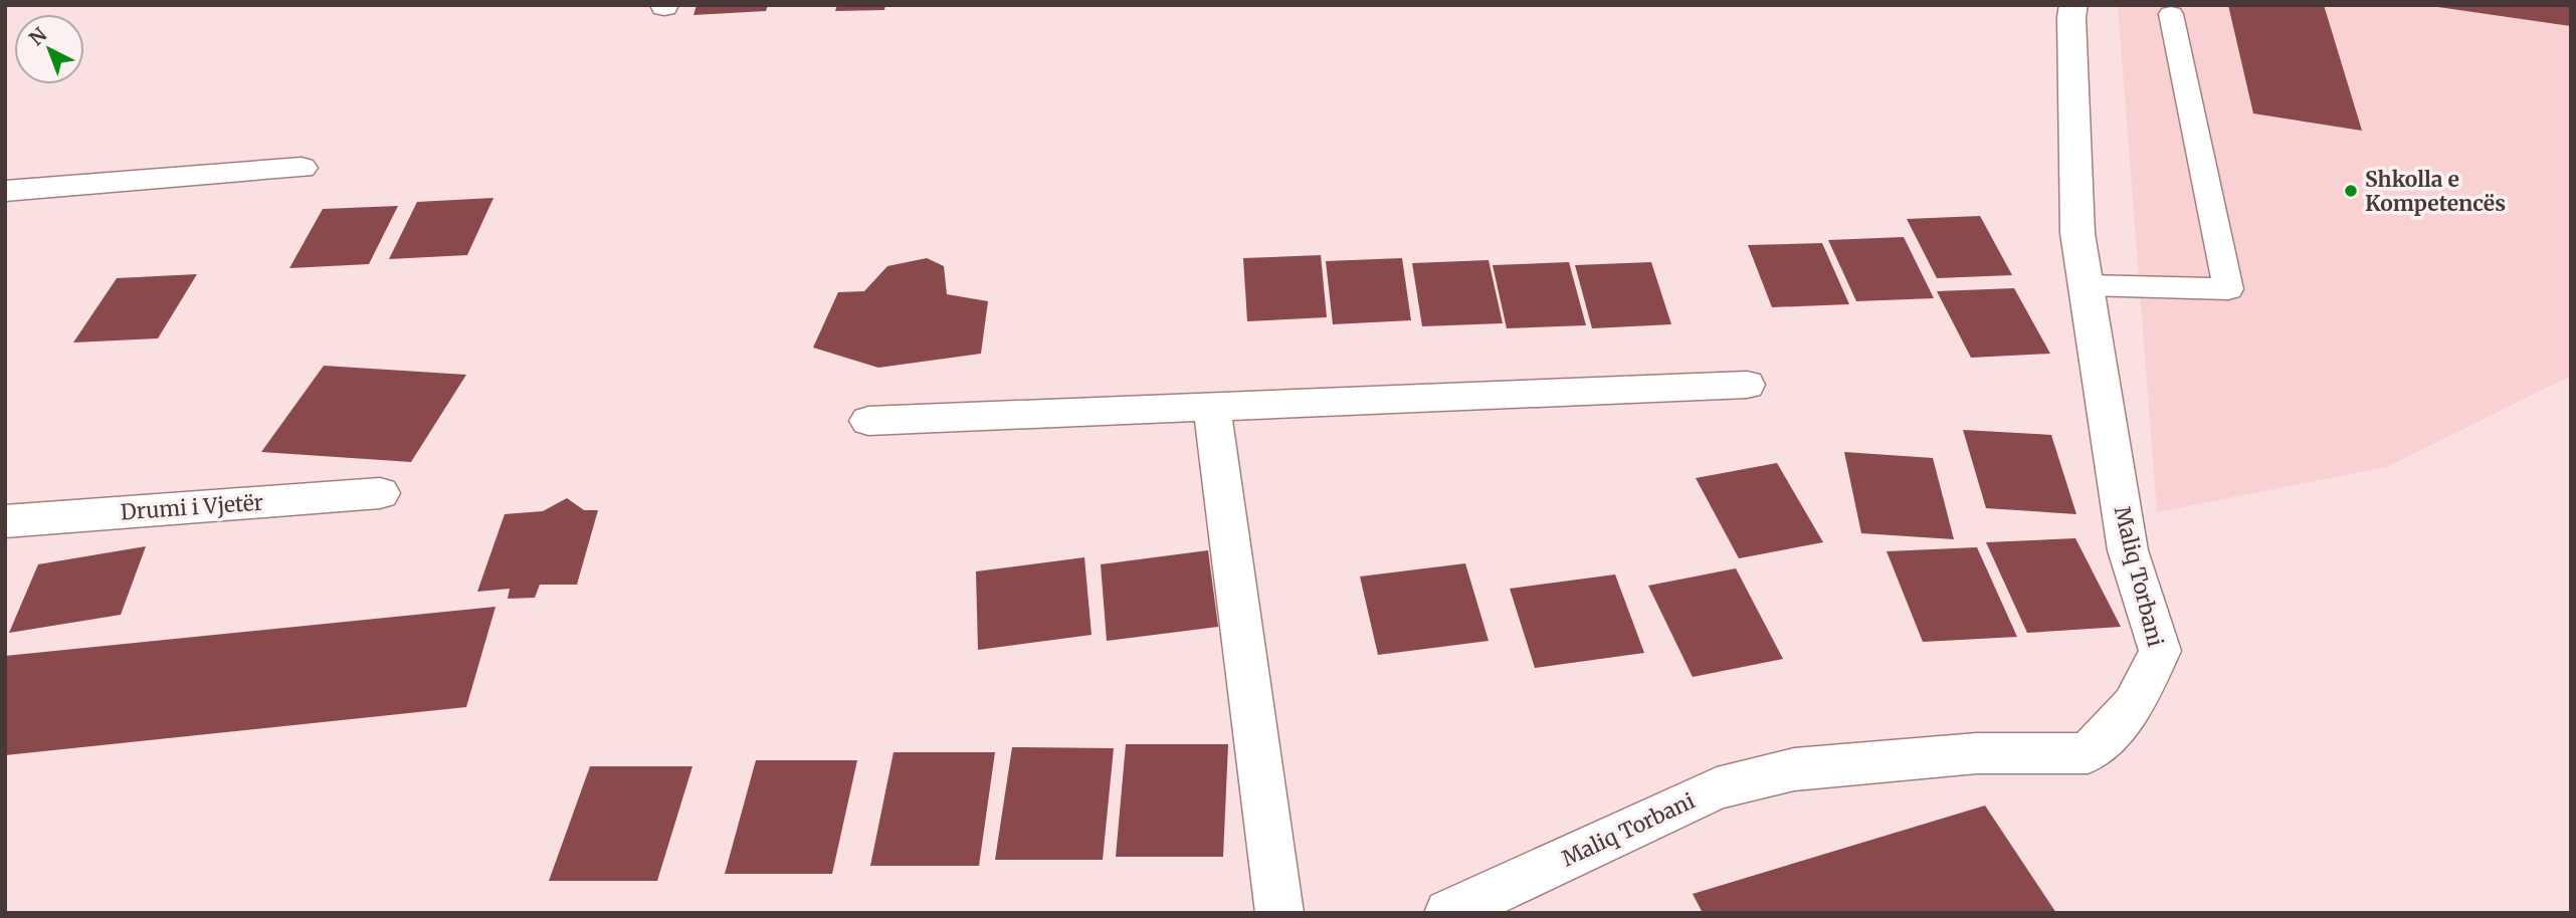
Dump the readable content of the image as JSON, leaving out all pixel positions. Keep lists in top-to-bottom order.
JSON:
{
  "streets": {
    "street": ["Drumi i Vjetër", "Maliq Torbani"]
  },
  "places": ["Shkolla e Kompetencës"],
  "north": "top left"
}
